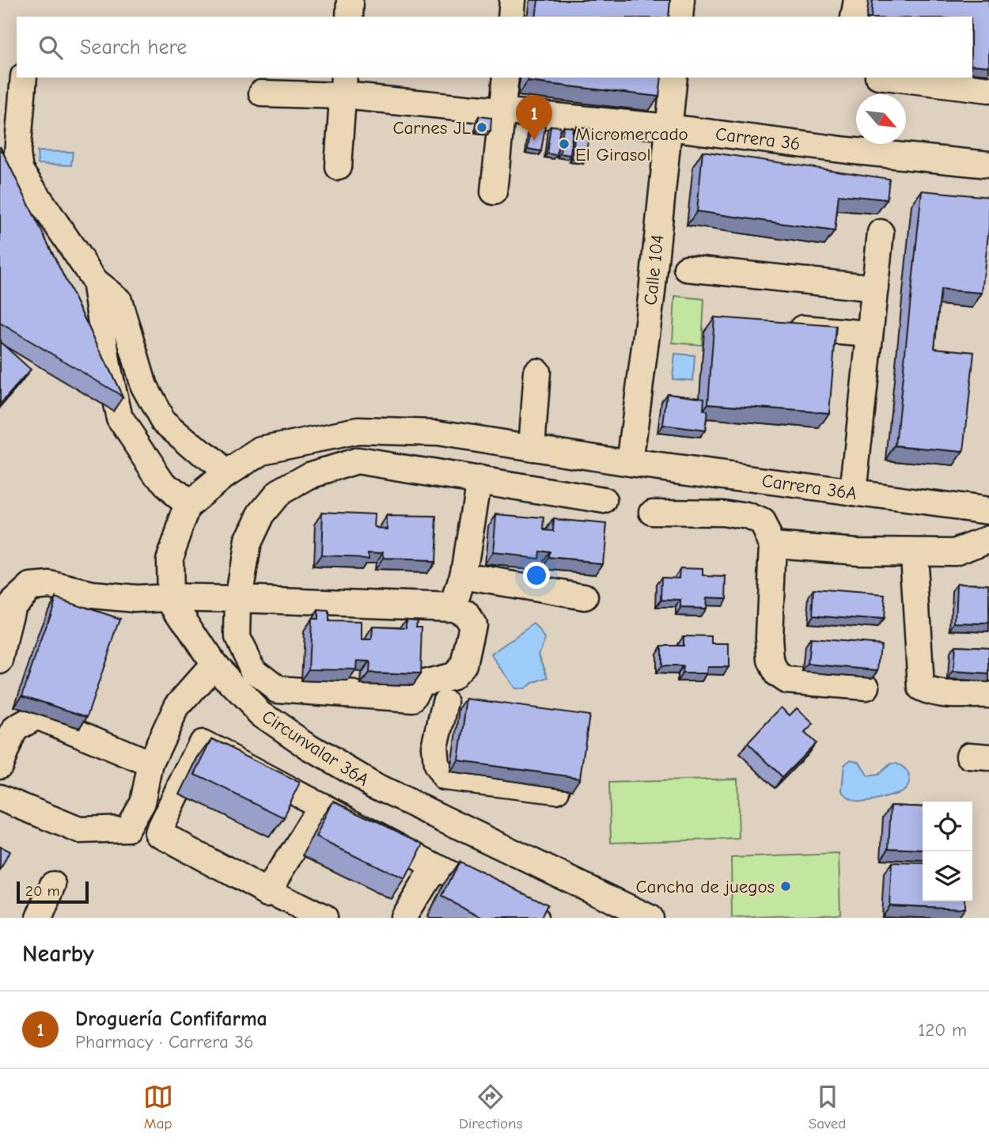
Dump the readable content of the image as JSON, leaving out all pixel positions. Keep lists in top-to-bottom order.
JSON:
{
  "streets": {
    "street": [
      "Carrera 36",
      "Calle 104",
      "Carrera 36A",
      "Circunvalar 36A"
    ]
  },
  "crossings": [
    ["Carrera 36", "Calle 104"],
    ["Calle 104", "Carrera 36A"]
  ],
  "places": ["Carnes JL", "Micromercado El Girasol", "Cancha de juegos"],
  "scale_bar": "20 m",
  "north": "bottom right",
  "page": {
    "search": "Search here",
    "pins": "1",
    "scale": "20 m",
    "heading": "Nearby",
    "list": [
      {
        "mark": "1",
        "name": "Droguería Confifarma",
        "note": "Pharmacy · Carrera 36",
        "value": "120 m"
      }
    ],
    "nav": ["Map", "Directions", "Saved"]
  }
}
